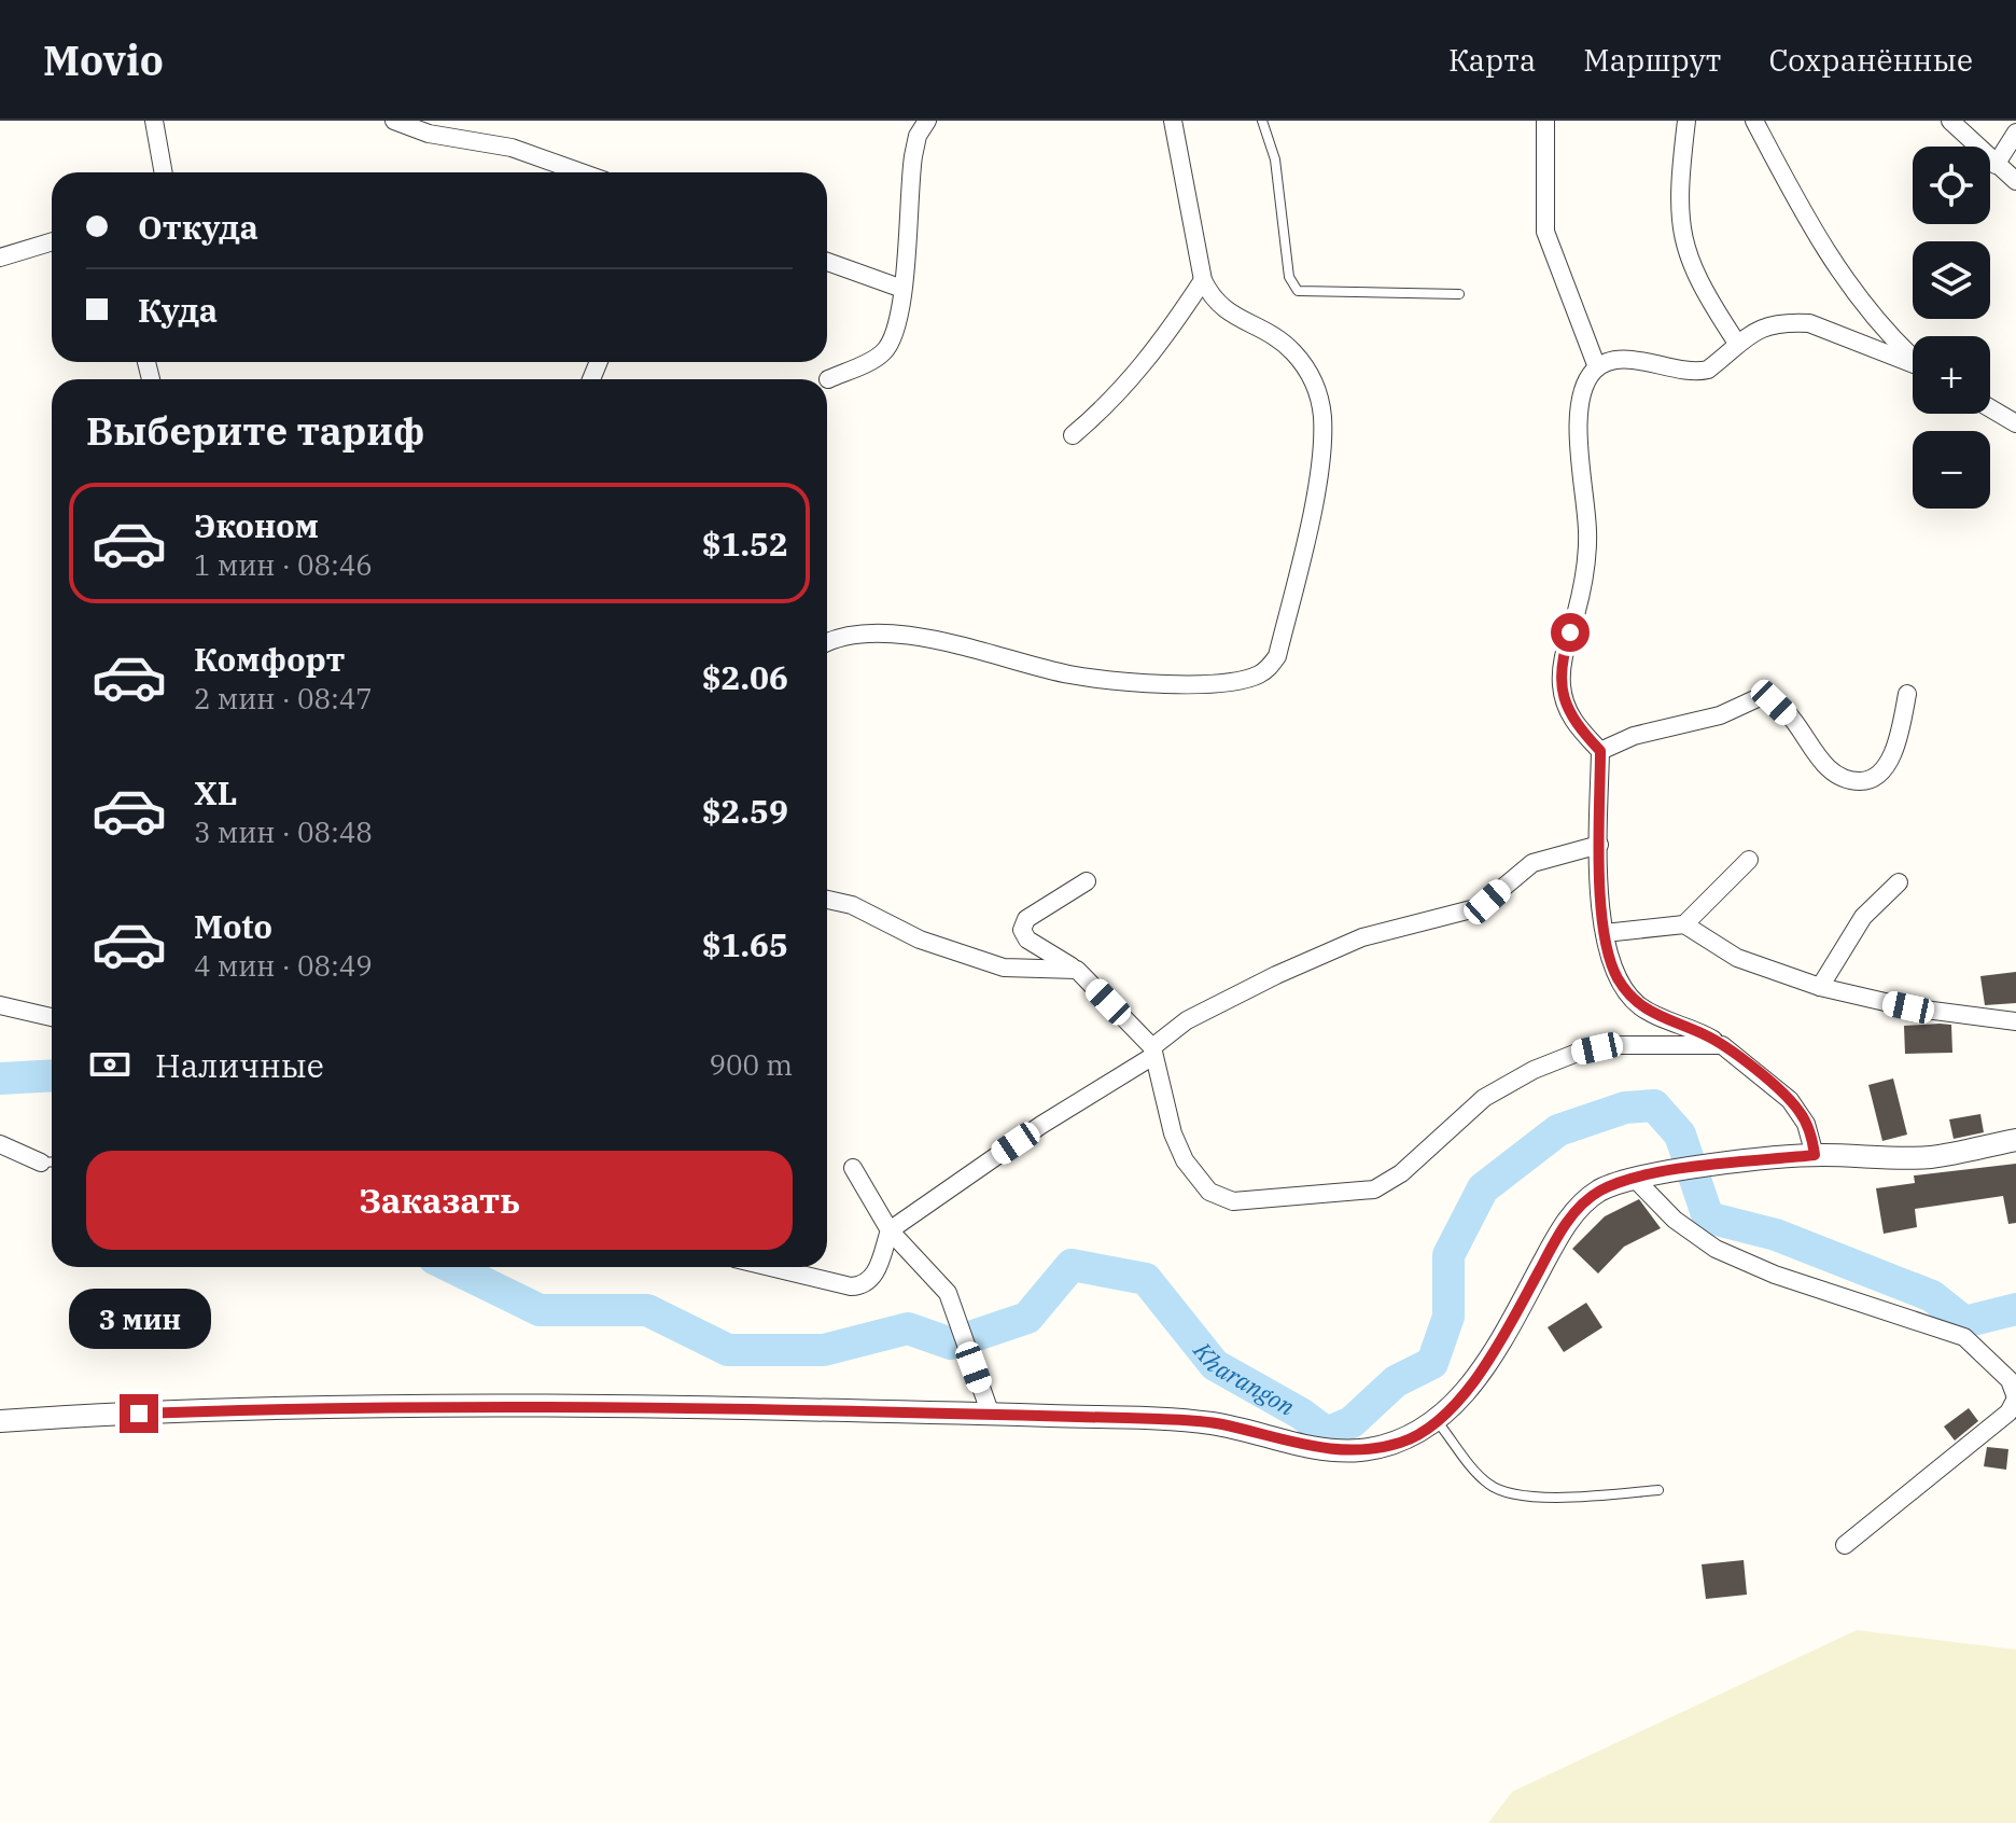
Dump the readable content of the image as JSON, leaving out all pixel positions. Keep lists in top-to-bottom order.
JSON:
{
  "water": ["Kharangon"],
  "page": {
    "header": "Movio",
    "nav": ["Карта", "Маршрут", "Сохранённые"],
    "map_buttons": ["+", "−"],
    "banner": ["Откуда", "Куда"],
    "heading": "Выберите тариф",
    "list": [
      {
        "name": "Эконом",
        "note": "1 мин · 08:46",
        "value": "$1.52"
      },
      {
        "name": "Комфорт",
        "note": "2 мин · 08:47",
        "value": "$2.06"
      },
      {
        "name": "XL",
        "note": "3 мин · 08:48",
        "value": "$2.59"
      },
      {
        "name": "Moto",
        "note": "4 мин · 08:49",
        "value": "$1.65"
      }
    ],
    "pay": ["Наличные", "900 m"],
    "buttons": "Заказать",
    "bubble": "3 мин"
  }
}
